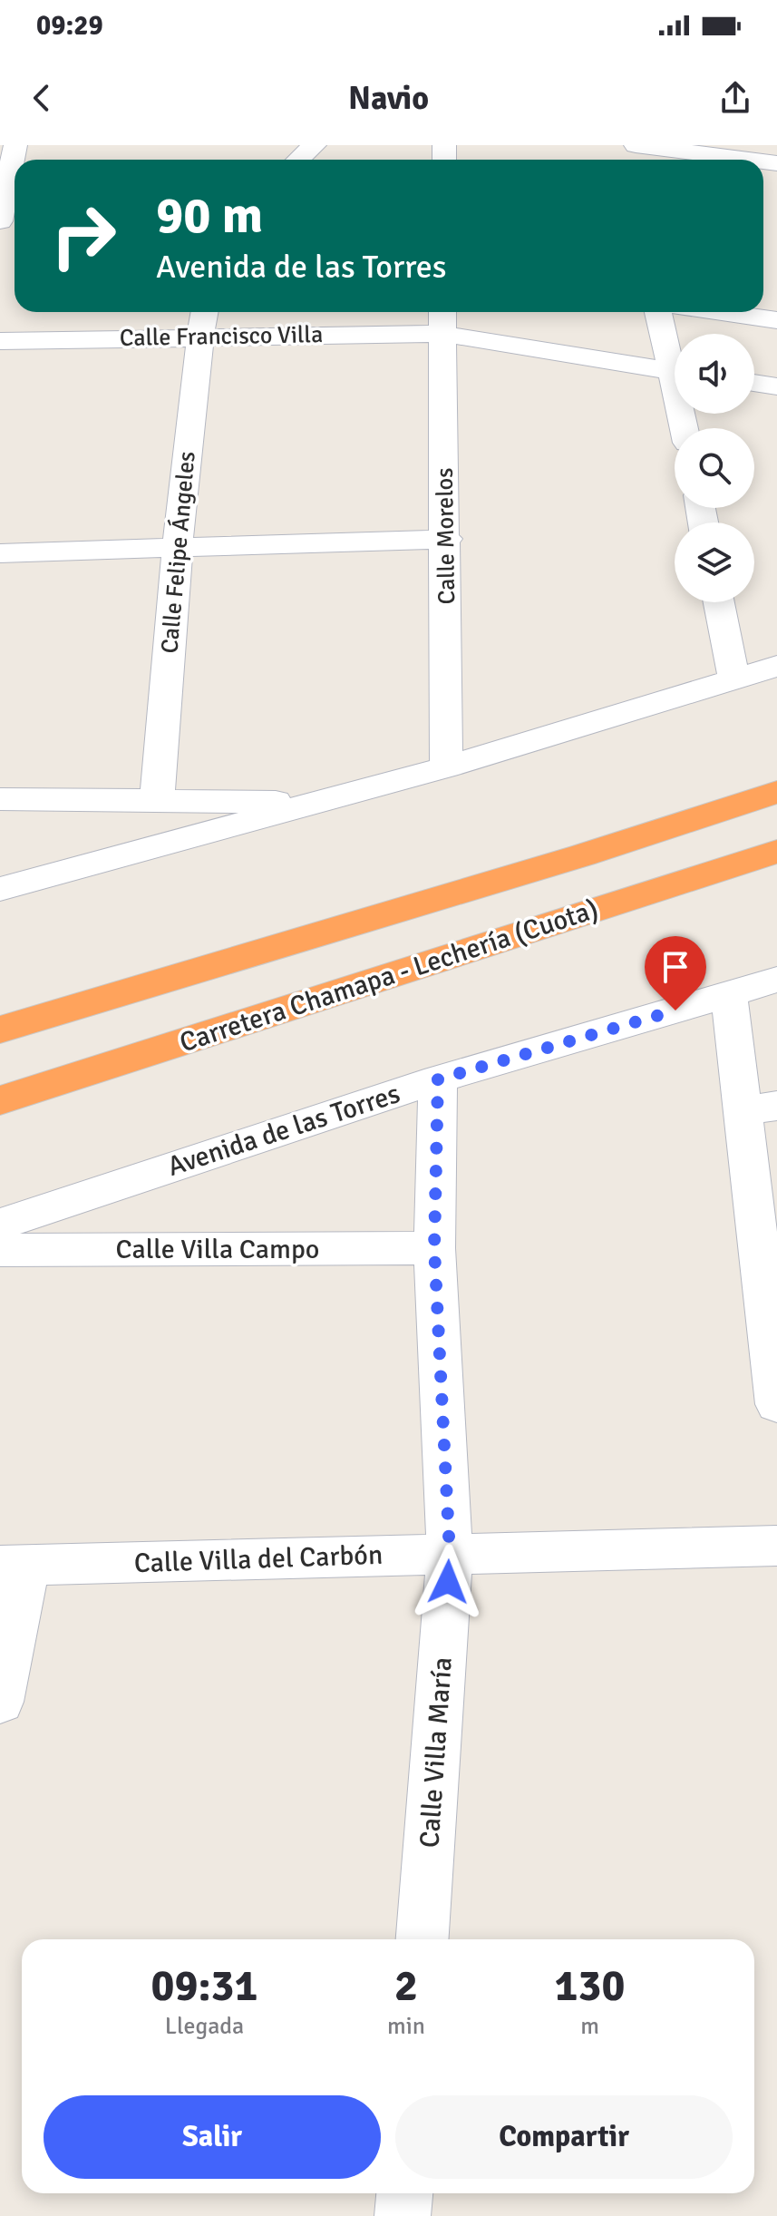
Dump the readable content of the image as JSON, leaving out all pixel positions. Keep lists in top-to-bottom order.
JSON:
{
  "streets": {
    "highway": ["Carretera Chamapa - Lechería (Cuota)"],
    "street": [
      "Calle Francisco Villa",
      "Calle Morelos",
      "Calle Felipe Ángeles",
      "Avenida de las Torres",
      "Calle Villa Campo",
      "Calle Villa del Carbón",
      "Calle Villa María"
    ]
  },
  "crossings": [
    ["Calle Francisco Villa", "Calle Morelos"],
    ["Calle Francisco Villa", "Calle Felipe Ángeles"],
    ["Avenida de las Torres", "Calle Villa María"],
    ["Calle Villa Campo", "Calle Villa María"],
    ["Calle Villa del Carbón", "Calle Villa María"]
  ],
  "page": {
    "status": "09:29",
    "header": "Navio",
    "turn": ["90 m", "Avenida de las Torres"],
    "eta": [
      "09:31",
      "Llegada",
      "2",
      "min",
      "130",
      "m"
    ],
    "buttons": ["Salir", "Compartir"]
  }
}
